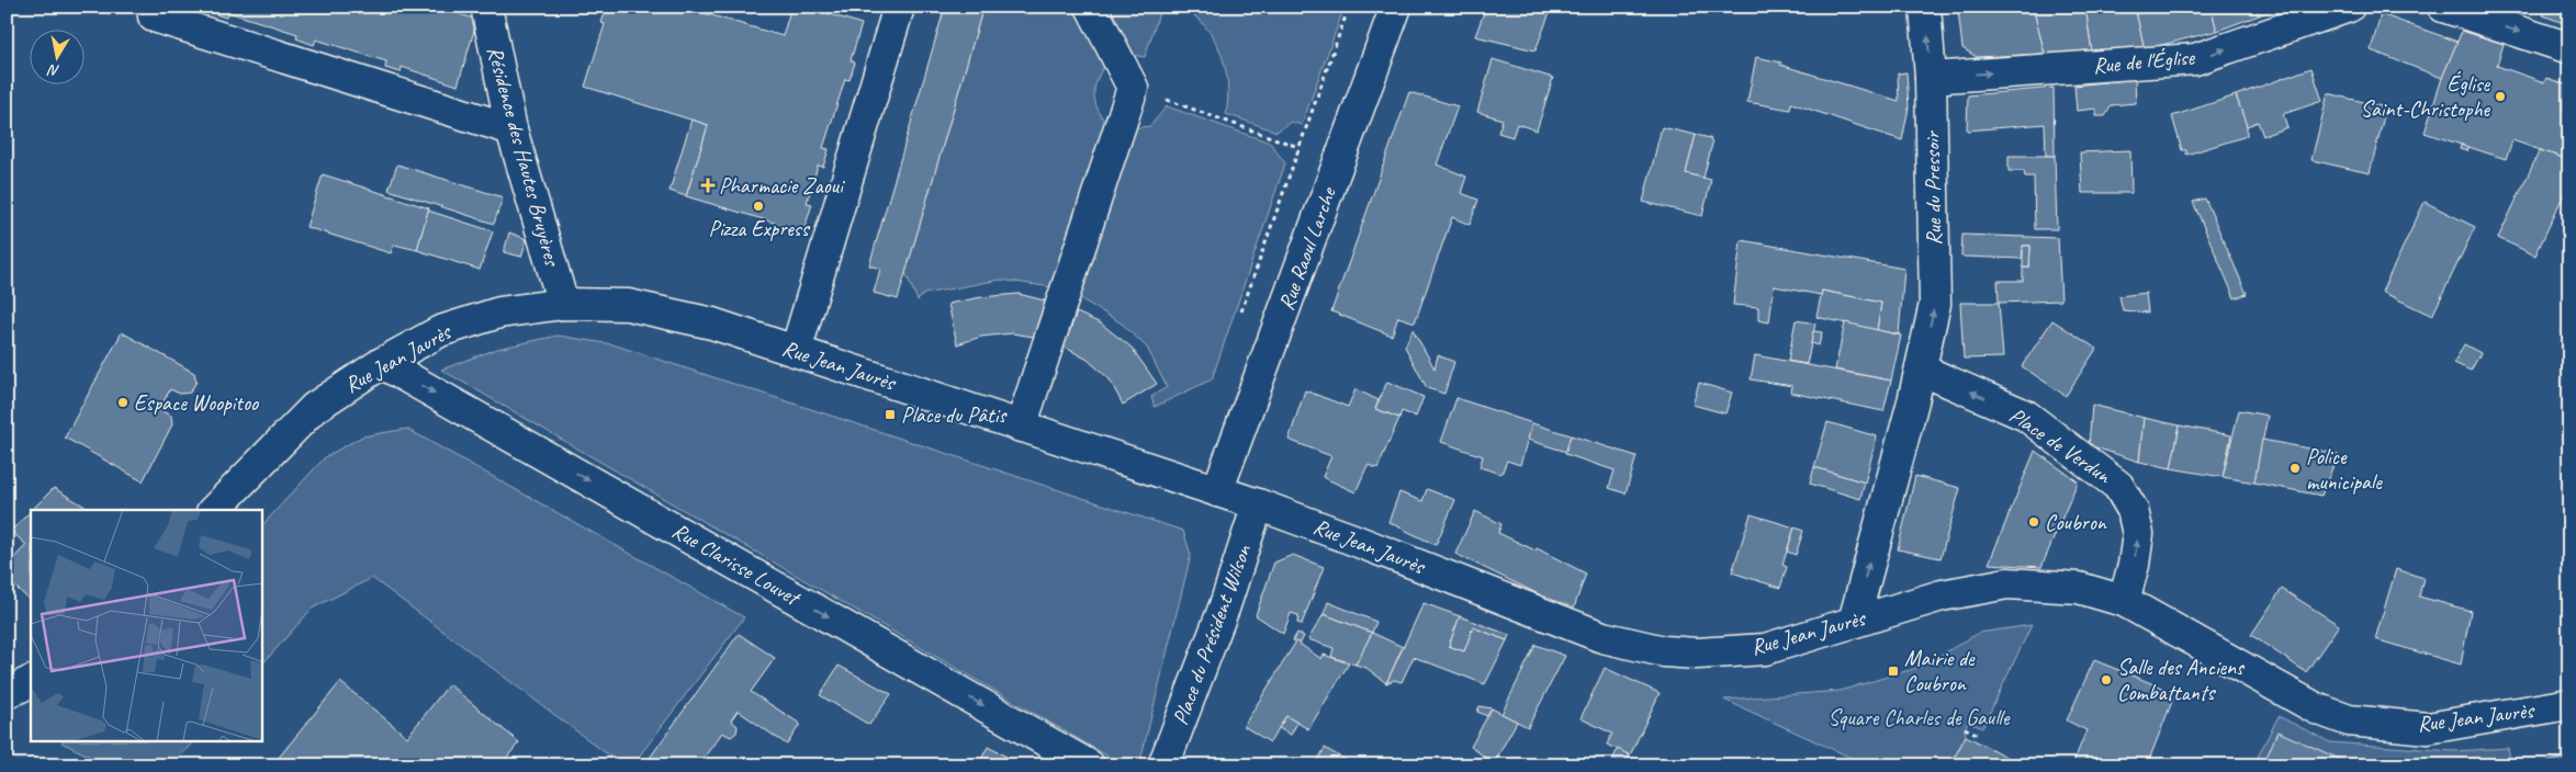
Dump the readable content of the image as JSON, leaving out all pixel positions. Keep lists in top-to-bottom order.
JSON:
{
  "streets": {
    "street": [
      "Rue de l'Église",
      "Résidence des Hautes Bruyères",
      "Rue du Pressoir",
      "Rue Raoul Larche",
      "Rue Jean Jaurès",
      "Place de Verdun",
      "Rue Clarisse Louvet",
      "Place du Président Wilson"
    ]
  },
  "crossings": [
    ["Rue de l'Église", "Rue du Pressoir"],
    ["Résidence des Hautes Bruyères", "Rue Jean Jaurès"],
    ["Rue du Pressoir", "Rue Jean Jaurès"],
    ["Rue du Pressoir", "Place de Verdun"],
    ["Rue Raoul Larche", "Rue Jean Jaurès"],
    ["Rue Jean Jaurès", "Place de Verdun"],
    ["Rue Jean Jaurès", "Rue Clarisse Louvet"],
    ["Rue Jean Jaurès", "Place du Président Wilson"]
  ],
  "one_way": [
    "Rue de l'Église",
    "Rue du Pressoir",
    "Place de Verdun",
    "Rue Clarisse Louvet"
  ],
  "parks": ["Square Charles de Gaulle"],
  "places": {
    "other": [
      "Église Saint-Christophe",
      "Pizza Express",
      "Espace Woopitoo",
      "Police municipale",
      "Coubron",
      "Salle des Anciens Combattants"
    ],
    "health": ["Pharmacie Zaoui"],
    "transit": ["Place du Pâtis", "Mairie de Coubron"]
  },
  "north": "bottom"
}
